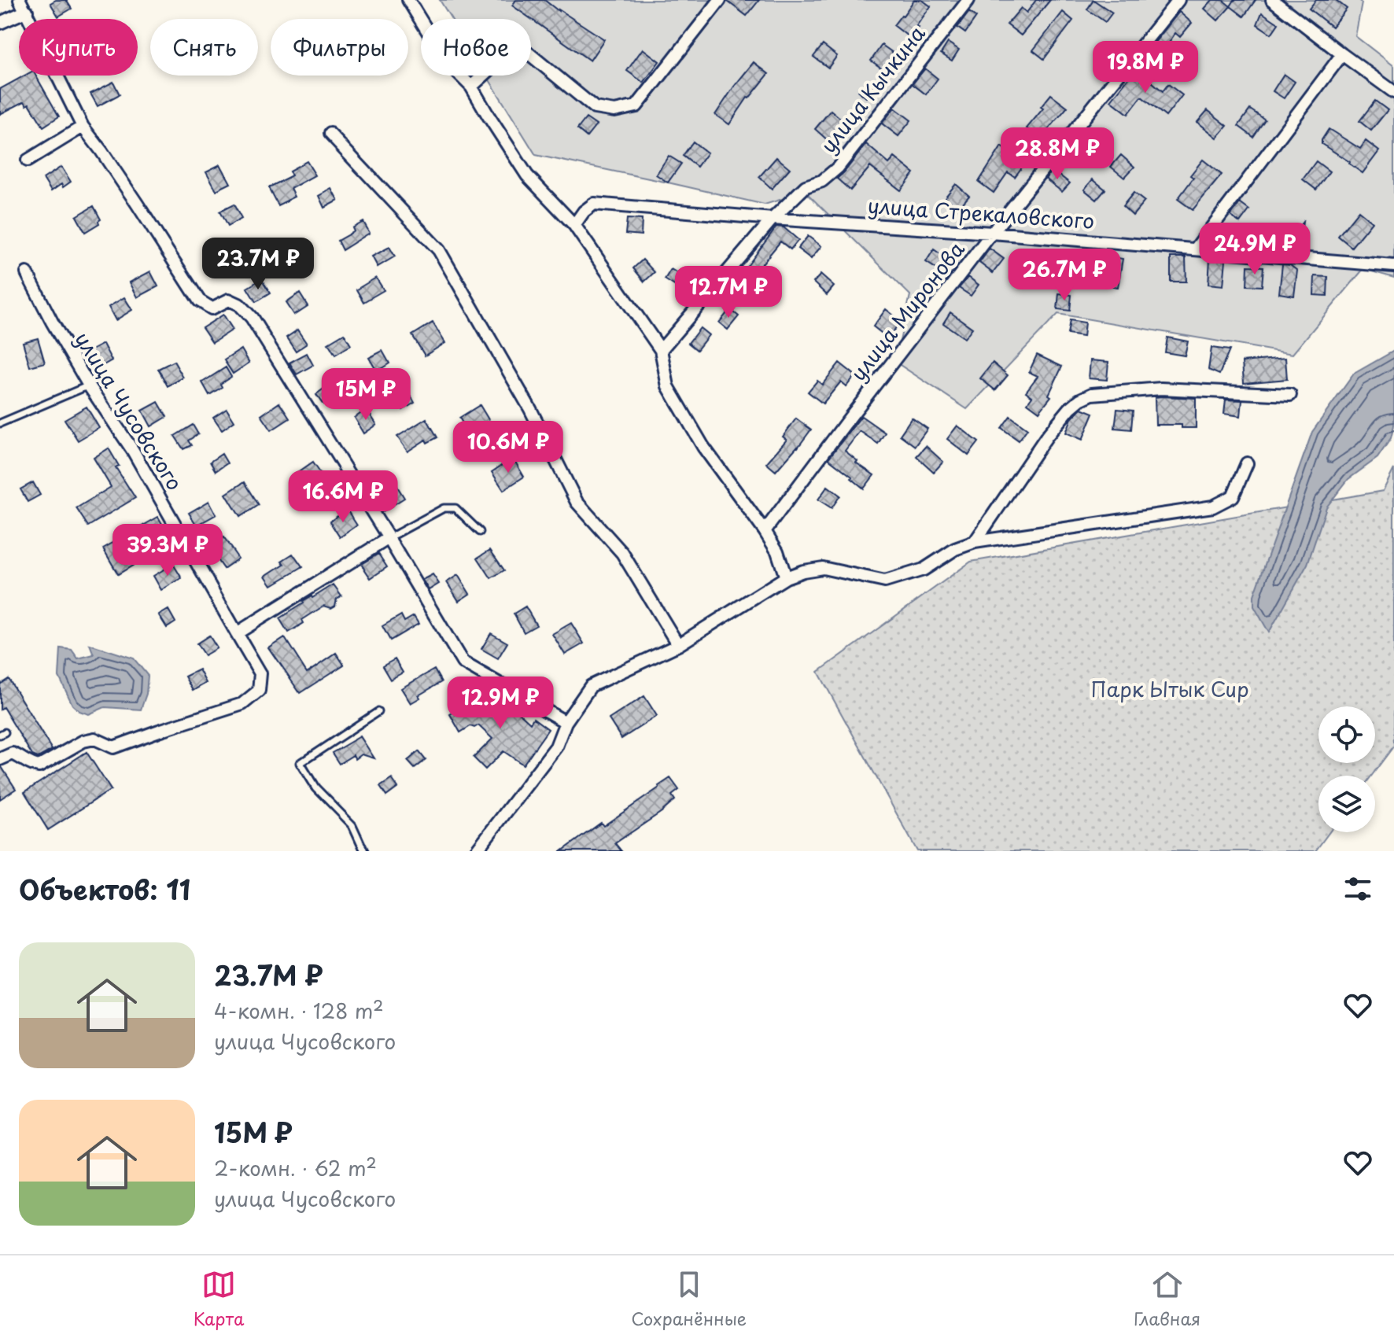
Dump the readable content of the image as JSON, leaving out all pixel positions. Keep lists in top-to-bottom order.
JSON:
{
  "streets": {
    "street": [
      "улица Кычкина",
      "улица Стрекаловского",
      "улица Миронова",
      "улица Чусовского"
    ]
  },
  "crossings": [
    ["улица Кычкина", "улица Стрекаловского"],
    ["улица Стрекаловского", "улица Миронова"]
  ],
  "parks": ["Парк Ытык Сир"],
  "page": {
    "chip": [
      "Купить",
      "Снять",
      "Фильтры",
      "Новое"
    ],
    "price": [
      "19.8M ₽",
      "28.8M ₽",
      "24.9M ₽",
      "23.7M ₽",
      "26.7M ₽",
      "12.7M ₽",
      "15M ₽",
      "10.6M ₽",
      "16.6M ₽",
      "39.3M ₽",
      "12.9M ₽"
    ],
    "heading": "Объектов: 11",
    "list": [
      {
        "name": "23.7M ₽",
        "note": "4-комн. · 128 m² · улица Чусовского"
      },
      {
        "name": "15M ₽",
        "note": "2-комн. · 62 m² · улица Чусовского"
      }
    ],
    "tabs": ["Карта", "Сохранённые", "Главная"]
  }
}
